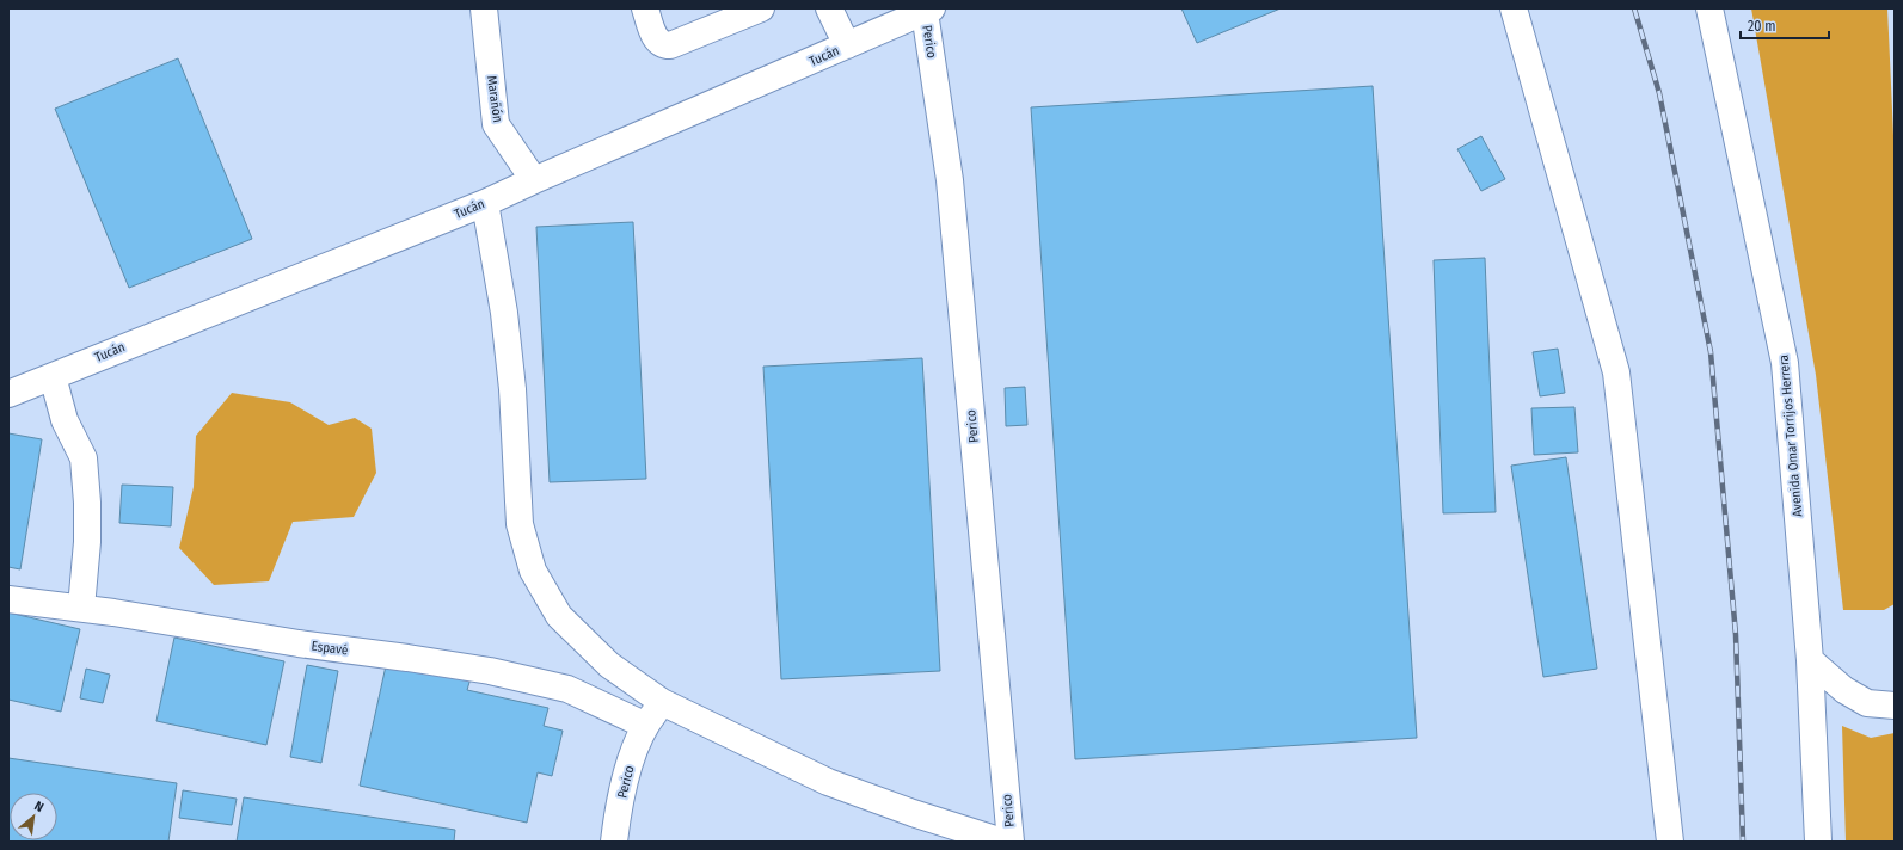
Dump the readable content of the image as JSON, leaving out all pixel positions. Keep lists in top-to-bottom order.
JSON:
{
  "streets": {
    "main road": [
      "Perico",
      "Tucán",
      "Marañón",
      "Avenida Omar Torrijos Herrera",
      "Espavé"
    ]
  },
  "crossings": [
    ["Perico", "Tucán"],
    ["Perico", "Espavé"],
    ["Tucán", "Marañón"]
  ],
  "scale_bar": "20 m",
  "north": "top right"
}
